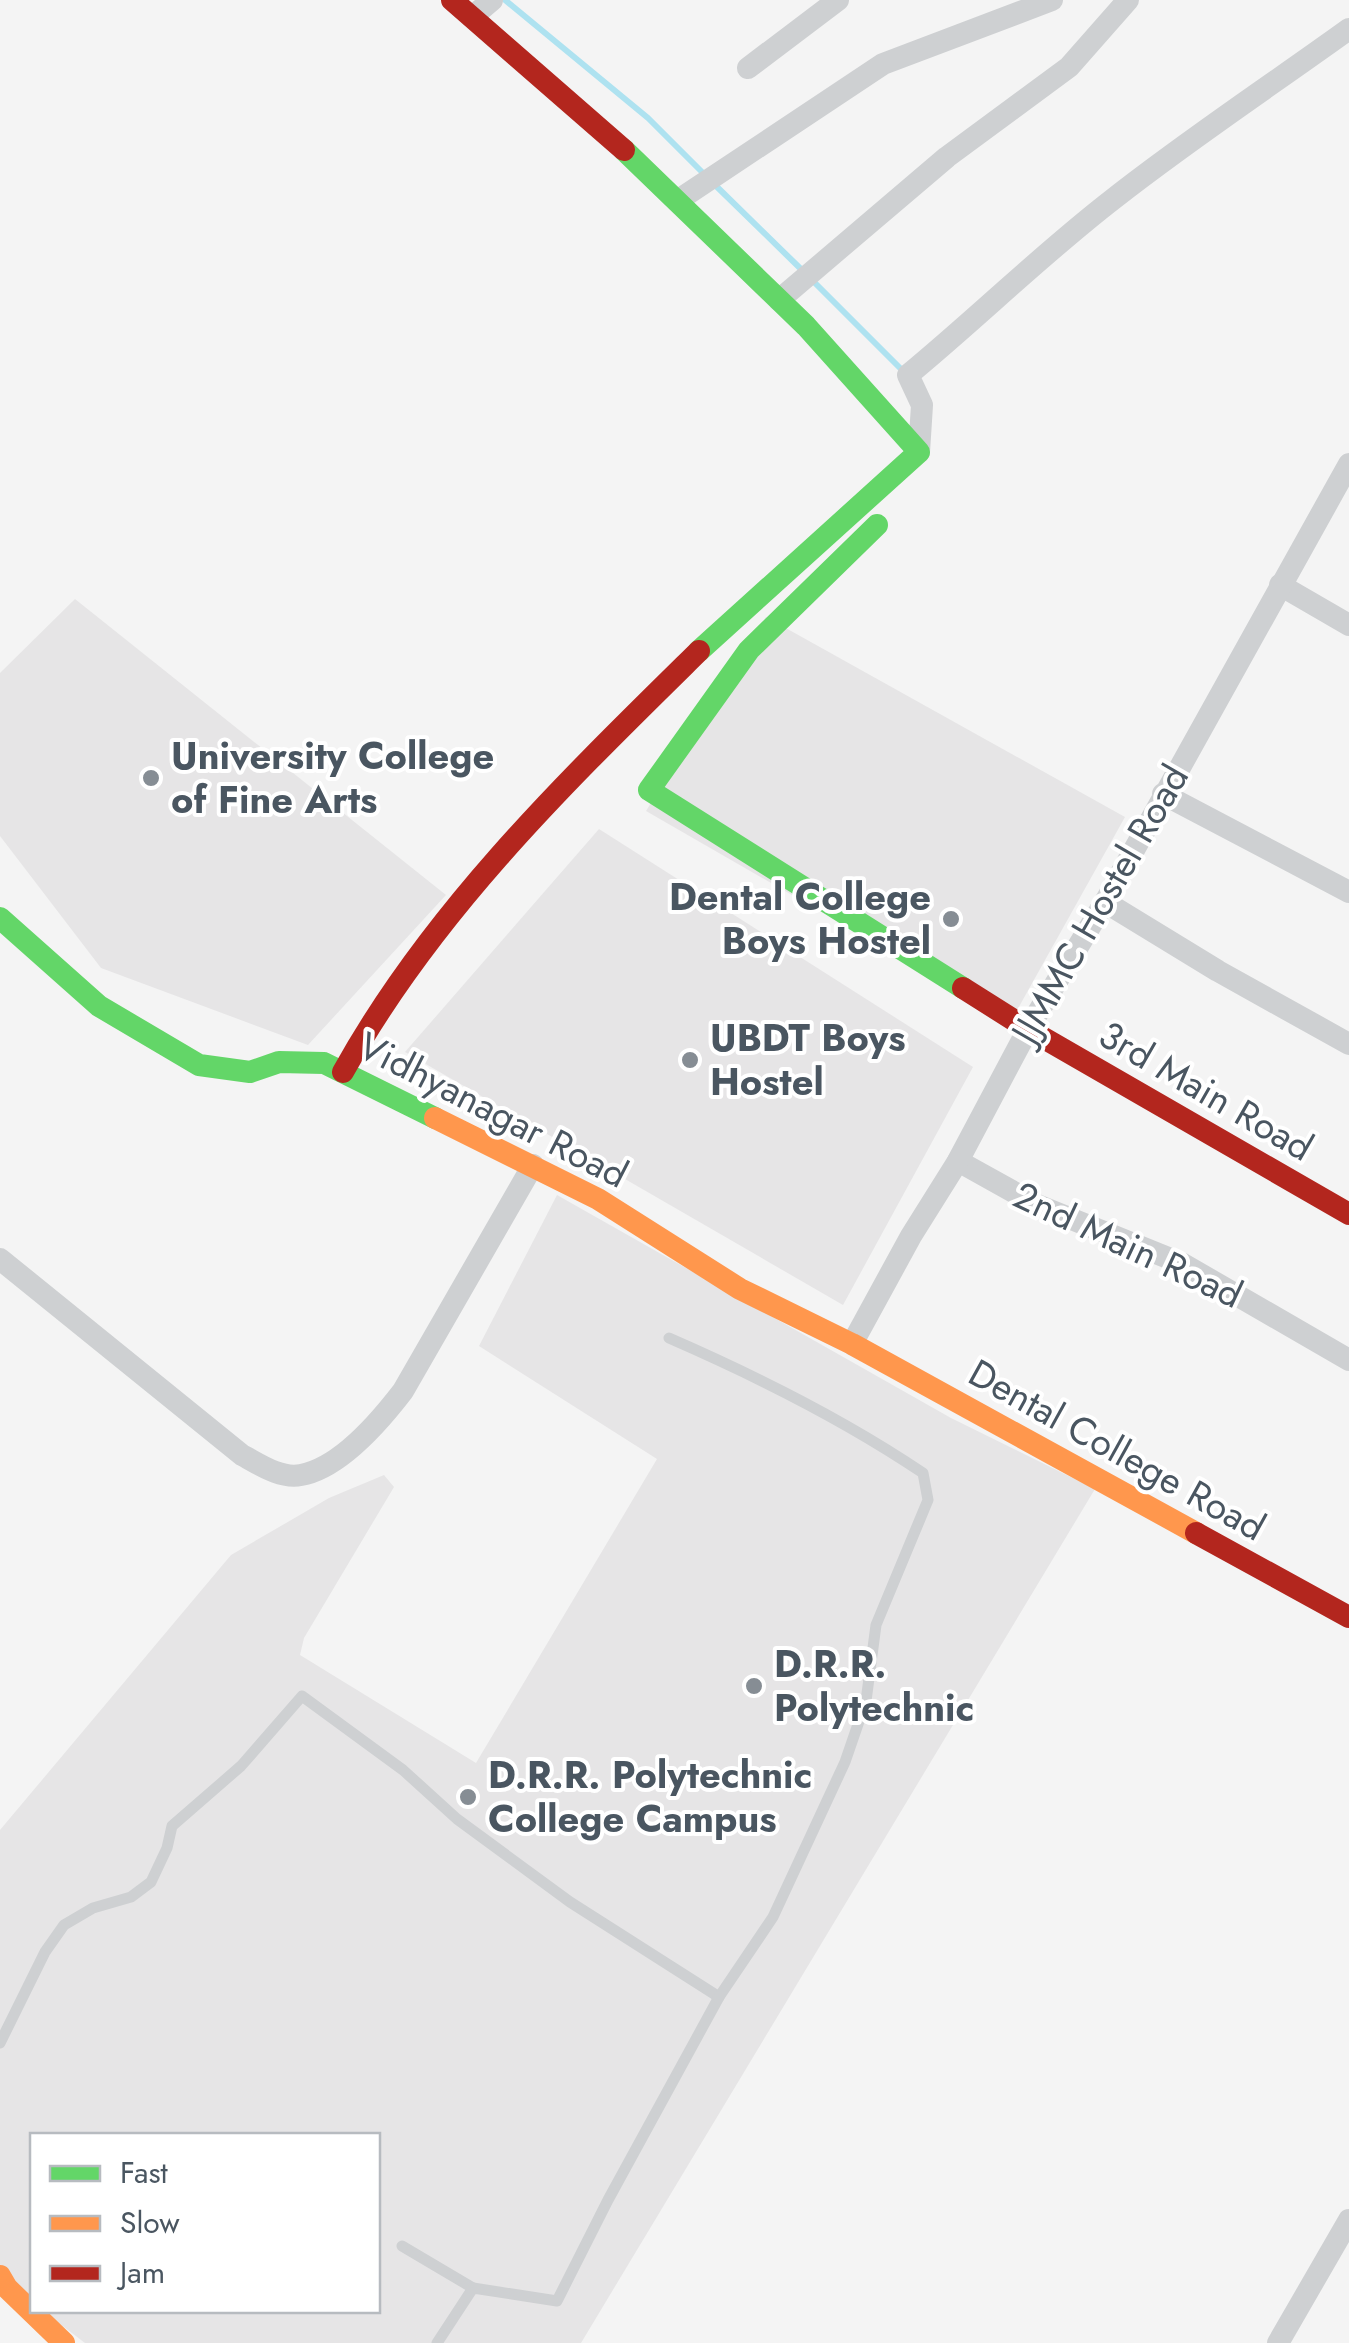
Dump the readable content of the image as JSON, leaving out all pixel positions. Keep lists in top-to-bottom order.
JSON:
{
  "streets": {
    "street": [
      "JJMMC Hostel Road",
      "3rd Main Road",
      "Vidhyanagar Road",
      "2nd Main Road",
      "Dental College Road"
    ]
  },
  "crossings": [
    ["JJMMC Hostel Road", "3rd Main Road"],
    ["JJMMC Hostel Road", "Vidhyanagar Road"],
    ["JJMMC Hostel Road", "2nd Main Road"],
    ["JJMMC Hostel Road", "Dental College Road"],
    ["Vidhyanagar Road", "Dental College Road"]
  ],
  "places": [
    "University College of Fine Arts",
    "Dental College Boys Hostel",
    "UBDT Boys Hostel",
    "D.R.R. Polytechnic",
    "D.R.R. Polytechnic College Campus"
  ],
  "legend": ["Fast", "Slow", "Jam"]
}
